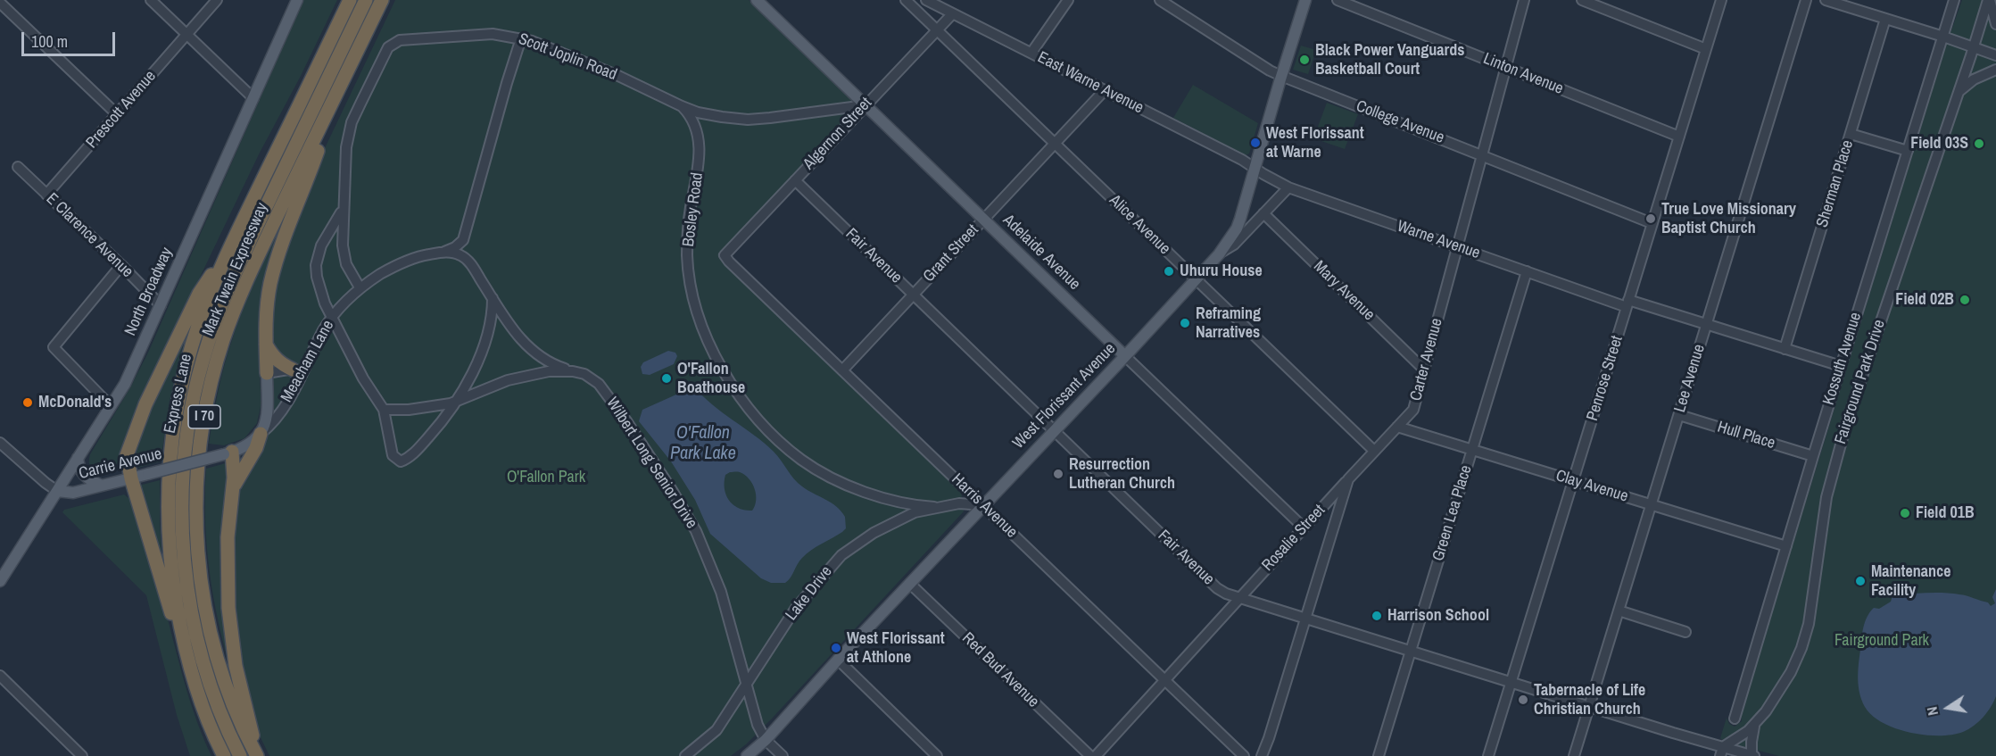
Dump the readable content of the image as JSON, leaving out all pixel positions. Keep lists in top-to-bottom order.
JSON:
{
  "streets": {
    "highway": ["Mark Twain Expressway", "Express Lane", "I 70"],
    "main road": [
      "Adelaide Avenue",
      "North Broadway",
      "West Florissant Avenue",
      "Carrie Avenue"
    ],
    "street": [
      "Scott Joplin Road",
      "Linton Avenue",
      "East Warne Avenue",
      "Prescott Avenue",
      "College Avenue",
      "Algernon Street",
      "Sherman Place",
      "Bosley Road",
      "Alice Avenue",
      "E Clarence Avenue",
      "Warne Avenue",
      "Grant Street",
      "Fair Avenue",
      "Mary Avenue",
      "Kossuth Avenue",
      "Carter Avenue",
      "Meacham Lane",
      "Penrose Street",
      "Lee Avenue",
      "Fairground Park Drive",
      "Hull Place",
      "Wilbert Long Senior Drive",
      "Clay Avenue",
      "Harris Avenue",
      "Green Lea Place",
      "Rosalie Street",
      "Lake Drive",
      "Red Bud Avenue"
    ]
  },
  "crossings": [
    ["Scott Joplin Road", "Algernon Street"],
    ["Scott Joplin Road", "Bosley Road"],
    ["Scott Joplin Road", "Adelaide Avenue"],
    ["Scott Joplin Road", "Meacham Lane"],
    ["Scott Joplin Road", "Wilbert Long Senior Drive"],
    ["Linton Avenue", "Carter Avenue"],
    ["Linton Avenue", "Penrose Street"],
    ["East Warne Avenue", "Algernon Street"],
    ["East Warne Avenue", "Warne Avenue"],
    ["East Warne Avenue", "Grant Street"],
    ["East Warne Avenue", "West Florissant Avenue"],
    ["Prescott Avenue", "E Clarence Avenue"],
    ["College Avenue", "Carter Avenue"],
    ["College Avenue", "Penrose Street"],
    ["College Avenue", "West Florissant Avenue"],
    ["Algernon Street", "Alice Avenue"],
    ["Algernon Street", "Adelaide Avenue"],
    ["Algernon Street", "Fair Avenue"],
    ["Algernon Street", "Harris Avenue"],
    ["Sherman Place", "Warne Avenue"],
    ["Bosley Road", "Lake Drive"],
    ["Alice Avenue", "Grant Street"],
    ["Alice Avenue", "Carter Avenue"],
    ["Alice Avenue", "West Florissant Avenue"],
    ["E Clarence Avenue", "North Broadway"],
    ["Warne Avenue", "Kossuth Avenue"],
    ["Warne Avenue", "Carter Avenue"],
    ["Warne Avenue", "Penrose Street"],
    ["Warne Avenue", "Lee Avenue"],
    ["Warne Avenue", "West Florissant Avenue"],
    ["Warne Avenue", "Green Lea Place"],
    ["Adelaide Avenue", "Grant Street"],
    ["Adelaide Avenue", "West Florissant Avenue"],
    ["Adelaide Avenue", "Rosalie Street"],
    ["Grant Street", "Fair Avenue"],
    ["Grant Street", "Harris Avenue"],
    ["Fair Avenue", "Carter Avenue"],
    ["Fair Avenue", "Penrose Street"],
    ["Fair Avenue", "Lee Avenue"],
    ["Fair Avenue", "Fairground Park Drive"],
    ["Fair Avenue", "West Florissant Avenue"],
    ["Fair Avenue", "Green Lea Place"],
    ["Fair Avenue", "Rosalie Street"],
    ["Mary Avenue", "Carter Avenue"],
    ["North Broadway", "Carrie Avenue"],
    ["Kossuth Avenue", "Hull Place"],
    ["Kossuth Avenue", "Clay Avenue"],
    ["Carter Avenue", "Clay Avenue"],
    ["Carter Avenue", "Rosalie Street"],
    ["Meacham Lane", "Wilbert Long Senior Drive"],
    ["Meacham Lane", "Carrie Avenue"],
    ["Penrose Street", "Clay Avenue"],
    ["Lee Avenue", "Hull Place"],
    ["Lee Avenue", "Clay Avenue"],
    ["West Florissant Avenue", "Wilbert Long Senior Drive"],
    ["West Florissant Avenue", "Harris Avenue"],
    ["West Florissant Avenue", "Lake Drive"],
    ["West Florissant Avenue", "Red Bud Avenue"],
    ["Wilbert Long Senior Drive", "Lake Drive"],
    ["Clay Avenue", "Green Lea Place"],
    ["Harris Avenue", "Rosalie Street"],
    ["Harris Avenue", "Lake Drive"]
  ],
  "water": ["O'Fallon Park Lake"],
  "parks": ["O'Fallon Park", "Fairground Park"],
  "places": [
    "Black Power Vanguards Basketball Court",
    "West Florissant at Warne",
    "Field 03S",
    "True Love Missionary Baptist Church",
    "Uhuru House",
    "Field 02B",
    "Reframing Narratives",
    "O'Fallon Boathouse",
    "McDonald's",
    "Resurrection Lutheran Church",
    "Field 01B",
    "Maintenance Facility",
    "Harrison School",
    "West Florissant at Athlone",
    "Tabernacle of Life Christian Church"
  ],
  "scale_bar": "100 m",
  "north": "left"
}
